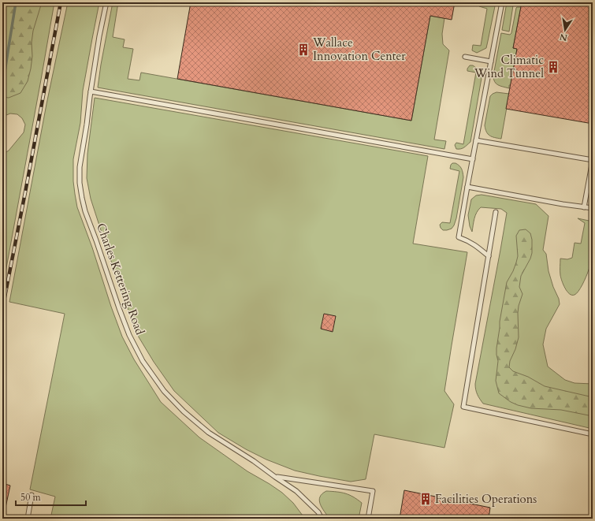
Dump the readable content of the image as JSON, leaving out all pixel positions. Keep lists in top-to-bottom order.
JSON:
{
  "streets": {
    "lane": ["Charles Kettering Road"]
  },
  "places": {
    "building": ["Wallace Innovation Center", "Climatic Wind Tunnel", "Facilities Operations"]
  },
  "scale_bar": "50 m",
  "north": "bottom"
}
